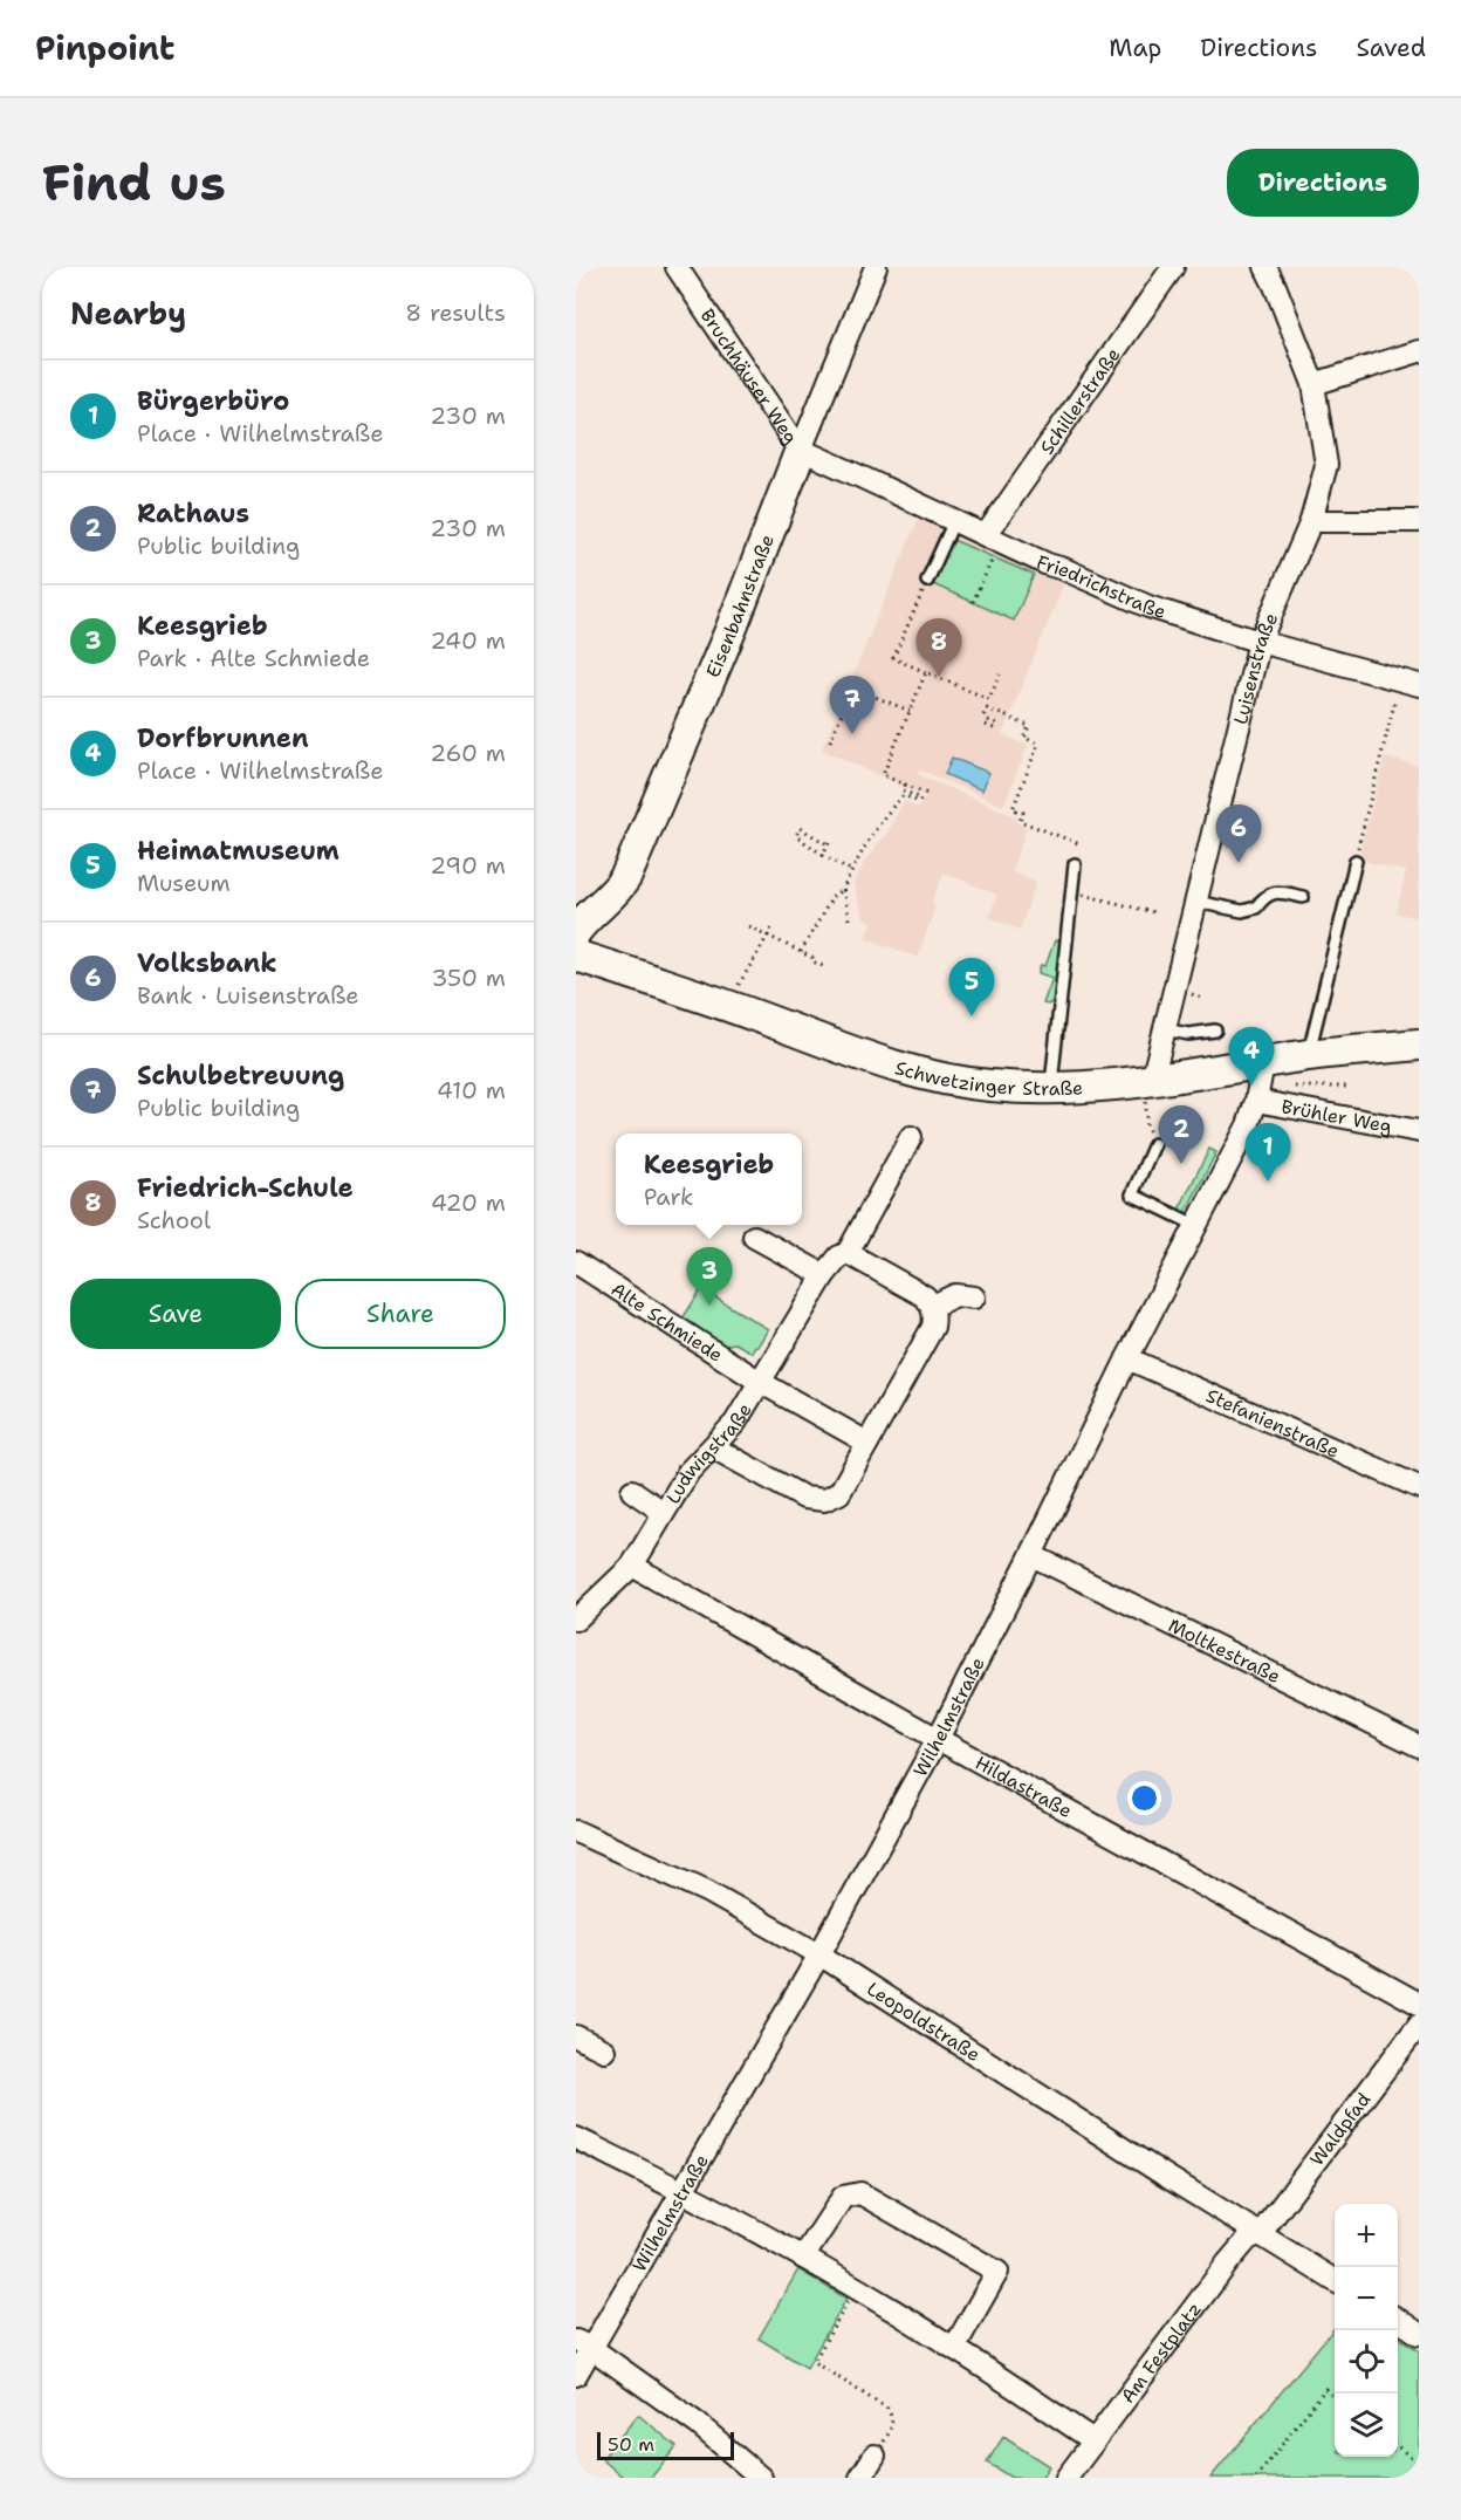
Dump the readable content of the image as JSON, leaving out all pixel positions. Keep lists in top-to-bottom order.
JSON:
{
  "streets": {
    "street": [
      "Bruchhäuser Weg",
      "Schillerstraße",
      "Friedrichstraße",
      "Eisenbahnstraße",
      "Luisenstraße",
      "Schwetzinger Straße",
      "Brühler Weg",
      "Alte Schmiede",
      "Stefanienstraße",
      "Ludwigstraße",
      "Moltkestraße",
      "Wilhelmstraße",
      "Hildastraße",
      "Leopoldstraße",
      "Waldpfad",
      "Am Festplatz"
    ]
  },
  "crossings": [
    ["Bruchhäuser Weg", "Friedrichstraße"],
    ["Bruchhäuser Weg", "Eisenbahnstraße"],
    ["Schillerstraße", "Friedrichstraße"],
    ["Friedrichstraße", "Eisenbahnstraße"],
    ["Friedrichstraße", "Luisenstraße"],
    ["Luisenstraße", "Schwetzinger Straße"],
    ["Schwetzinger Straße", "Wilhelmstraße"],
    ["Brühler Weg", "Wilhelmstraße"],
    ["Alte Schmiede", "Ludwigstraße"],
    ["Stefanienstraße", "Wilhelmstraße"],
    ["Ludwigstraße", "Hildastraße"],
    ["Moltkestraße", "Wilhelmstraße"],
    ["Wilhelmstraße", "Hildastraße"],
    ["Wilhelmstraße", "Leopoldstraße"],
    ["Leopoldstraße", "Waldpfad"],
    ["Leopoldstraße", "Am Festplatz"],
    ["Waldpfad", "Am Festplatz"]
  ],
  "scale_bar": "50 m",
  "page": {
    "header": "Pinpoint",
    "nav": ["Map", "Directions", "Saved"],
    "buttons": [
      "Directions",
      ["Save", "Share"]
    ],
    "title": "Find us",
    "heading": ["Nearby", "8 results"],
    "list": [
      {
        "mark": "1",
        "name": "Bürgerbüro",
        "note": "Place · Wilhelmstraße",
        "value": "230 m"
      },
      {
        "mark": "2",
        "name": "Rathaus",
        "note": "Public building",
        "value": "230 m"
      },
      {
        "mark": "3",
        "name": "Keesgrieb",
        "note": "Park · Alte Schmiede",
        "value": "240 m"
      },
      {
        "mark": "4",
        "name": "Dorfbrunnen",
        "note": "Place · Wilhelmstraße",
        "value": "260 m"
      },
      {
        "mark": "5",
        "name": "Heimatmuseum",
        "note": "Museum",
        "value": "290 m"
      },
      {
        "mark": "6",
        "name": "Volksbank",
        "note": "Bank · Luisenstraße",
        "value": "350 m"
      },
      {
        "mark": "7",
        "name": "Schulbetreuung",
        "note": "Public building",
        "value": "410 m"
      },
      {
        "mark": "8",
        "name": "Friedrich-Schule",
        "note": "School",
        "value": "420 m"
      }
    ],
    "pins": [
      "8",
      "7",
      "6",
      "5",
      "4",
      "2",
      "1",
      "3"
    ],
    "popup": ["Keesgrieb", "Park"],
    "map_buttons": ["+", "−"],
    "scale": "50 m"
  }
}
